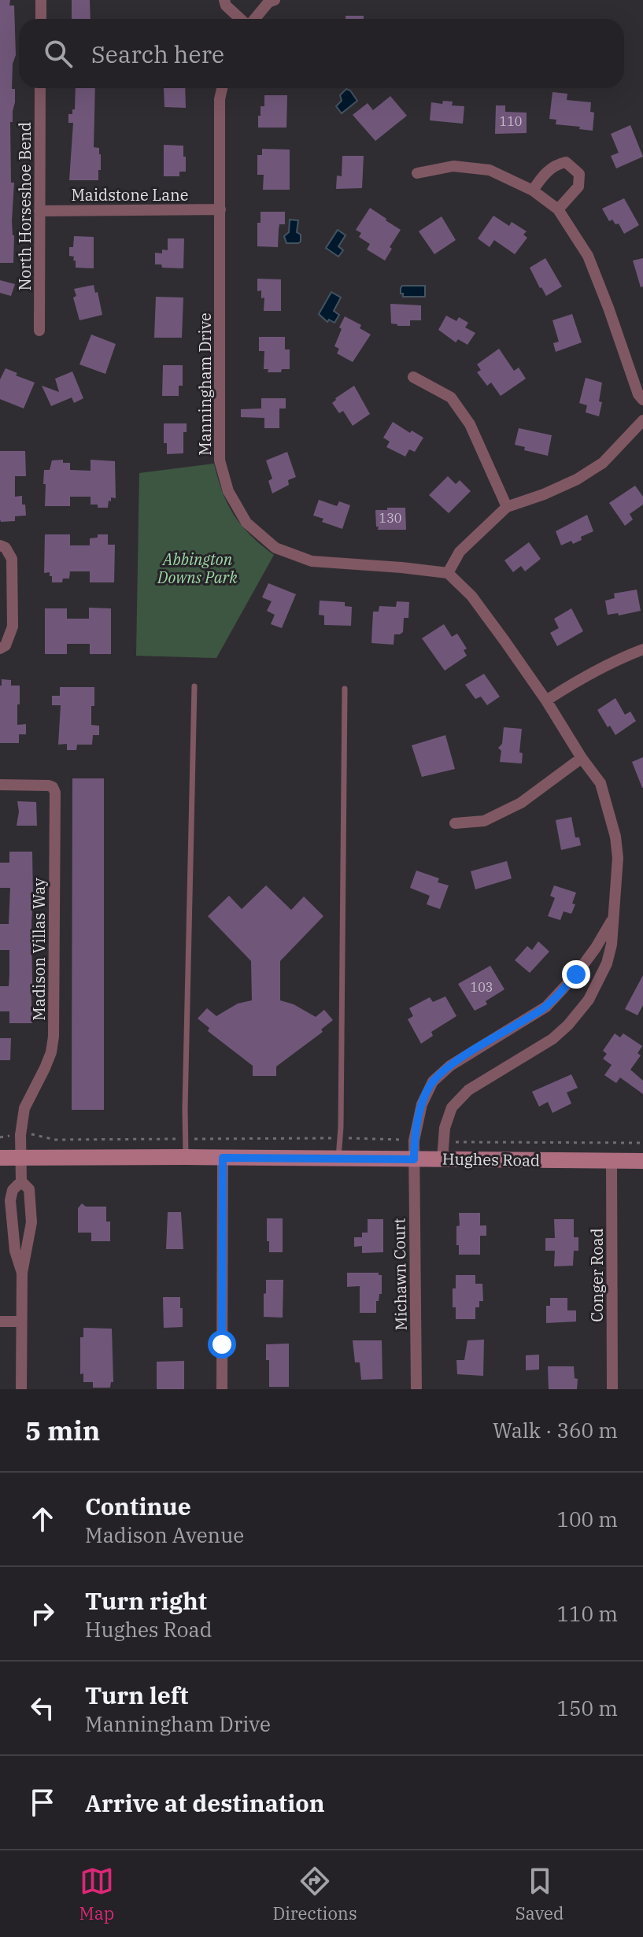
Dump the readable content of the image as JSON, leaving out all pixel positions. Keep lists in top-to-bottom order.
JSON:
{
  "streets": {
    "main road": ["Hughes Road"],
    "street": [
      "Maidstone Lane",
      "North Horseshoe Bend",
      "Manningham Drive",
      "Madison Villas Way",
      "Michawn Court",
      "Conger Road"
    ]
  },
  "crossings": [
    ["Maidstone Lane", "North Horseshoe Bend"],
    ["Maidstone Lane", "Manningham Drive"],
    ["Madison Villas Way", "Hughes Road"],
    ["Hughes Road", "Michawn Court"],
    ["Hughes Road", "Conger Road"]
  ],
  "parks": ["Abbington Downs Park"],
  "house_numbers": ["110", "130", "103"],
  "page": {
    "search": "Search here",
    "heading": ["5 min", "Walk · 360 m"],
    "list": [
      ["Continue", "Madison Avenue", "100 m"],
      ["Turn right", "Hughes Road", "110 m"],
      ["Turn left", "Manningham Drive", "150 m"],
      "Arrive at destination"
    ],
    "nav": ["Map", "Directions", "Saved"]
  }
}
